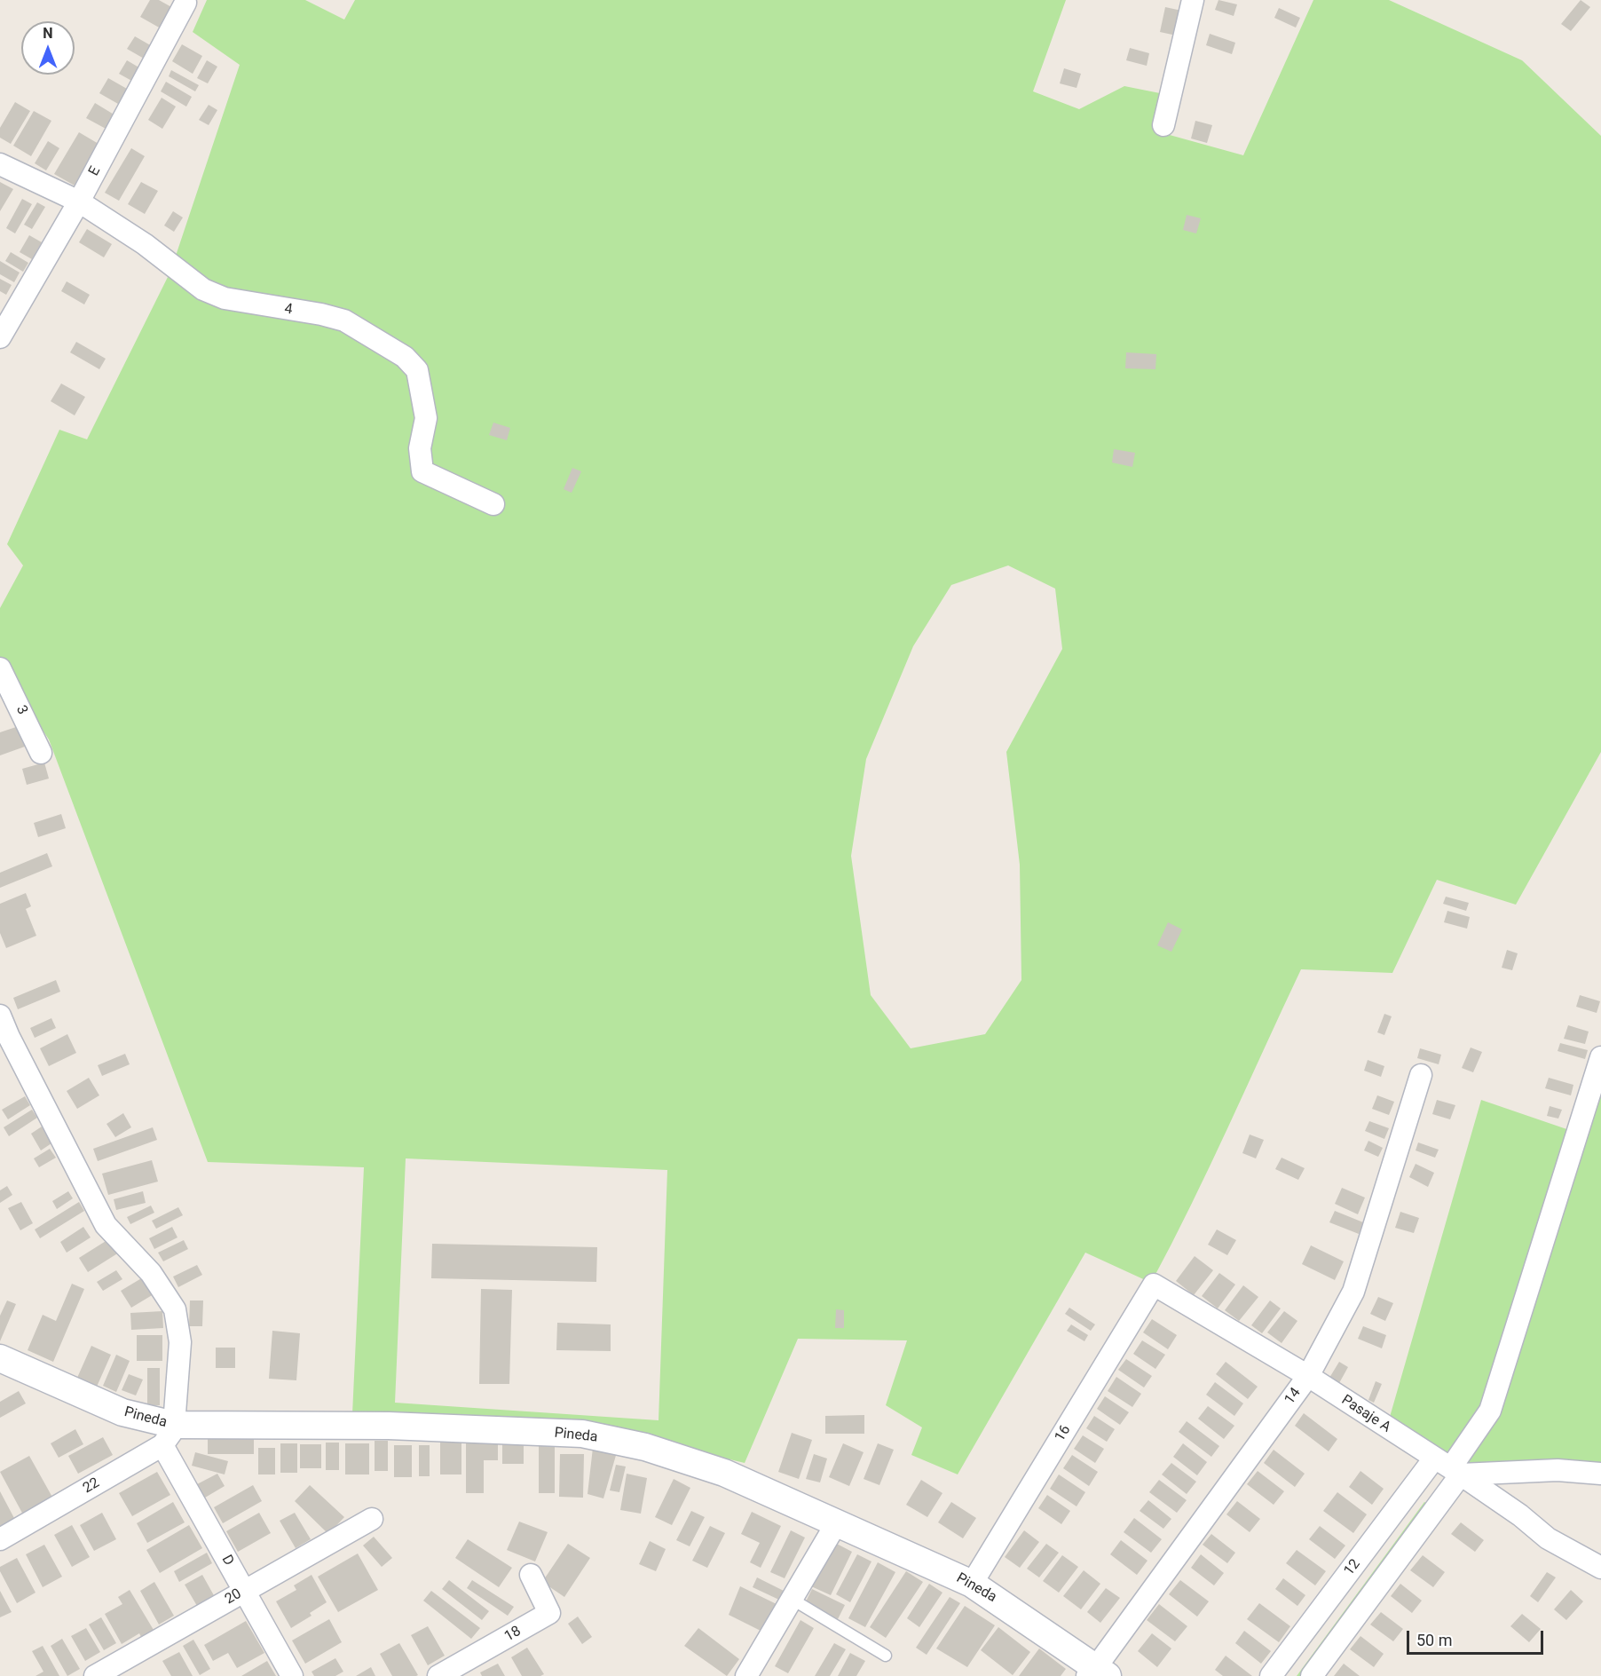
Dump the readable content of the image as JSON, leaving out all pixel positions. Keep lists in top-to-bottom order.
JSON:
{
  "streets": {
    "street": [
      "E",
      "4",
      "3",
      "14",
      "Pasaje A",
      "Pineda",
      "16",
      "22",
      "D",
      "12",
      "20",
      "18"
    ]
  },
  "crossings": [
    ["E", "4"],
    ["14", "Pasaje A"],
    ["14", "Pineda"],
    ["Pasaje A", "16"],
    ["Pasaje A", "12"],
    ["Pineda", "16"],
    ["Pineda", "22"],
    ["Pineda", "D"],
    ["22", "D"],
    ["D", "20"]
  ],
  "scale_bar": "50 m",
  "north": "top"
}
